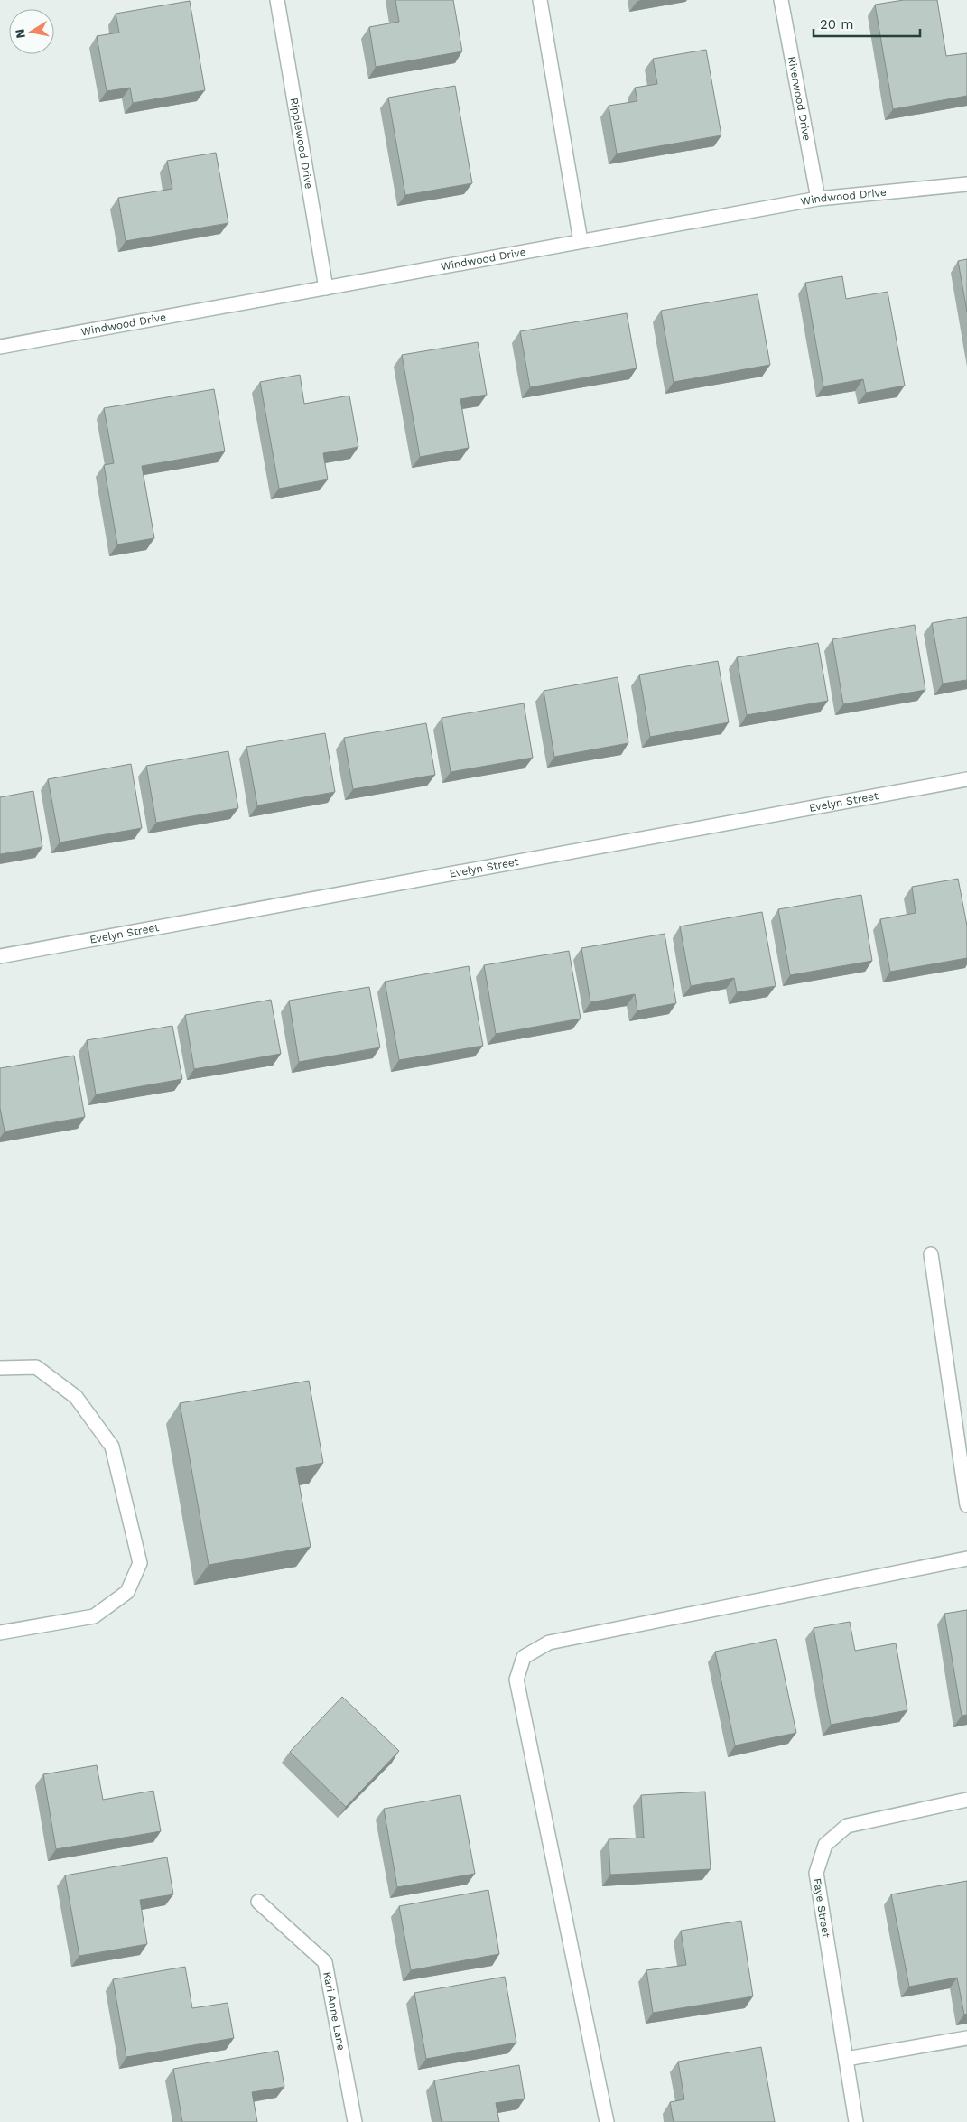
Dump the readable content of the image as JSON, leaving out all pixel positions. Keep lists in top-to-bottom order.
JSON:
{
  "streets": {
    "street": [
      "Riverwood Drive",
      "Ripplewood Drive",
      "Windwood Drive",
      "Evelyn Street",
      "Faye Street",
      "Kari Anne Lane"
    ]
  },
  "crossings": [
    ["Riverwood Drive", "Windwood Drive"],
    ["Ripplewood Drive", "Windwood Drive"]
  ],
  "scale_bar": "20 m",
  "north": "left"
}
